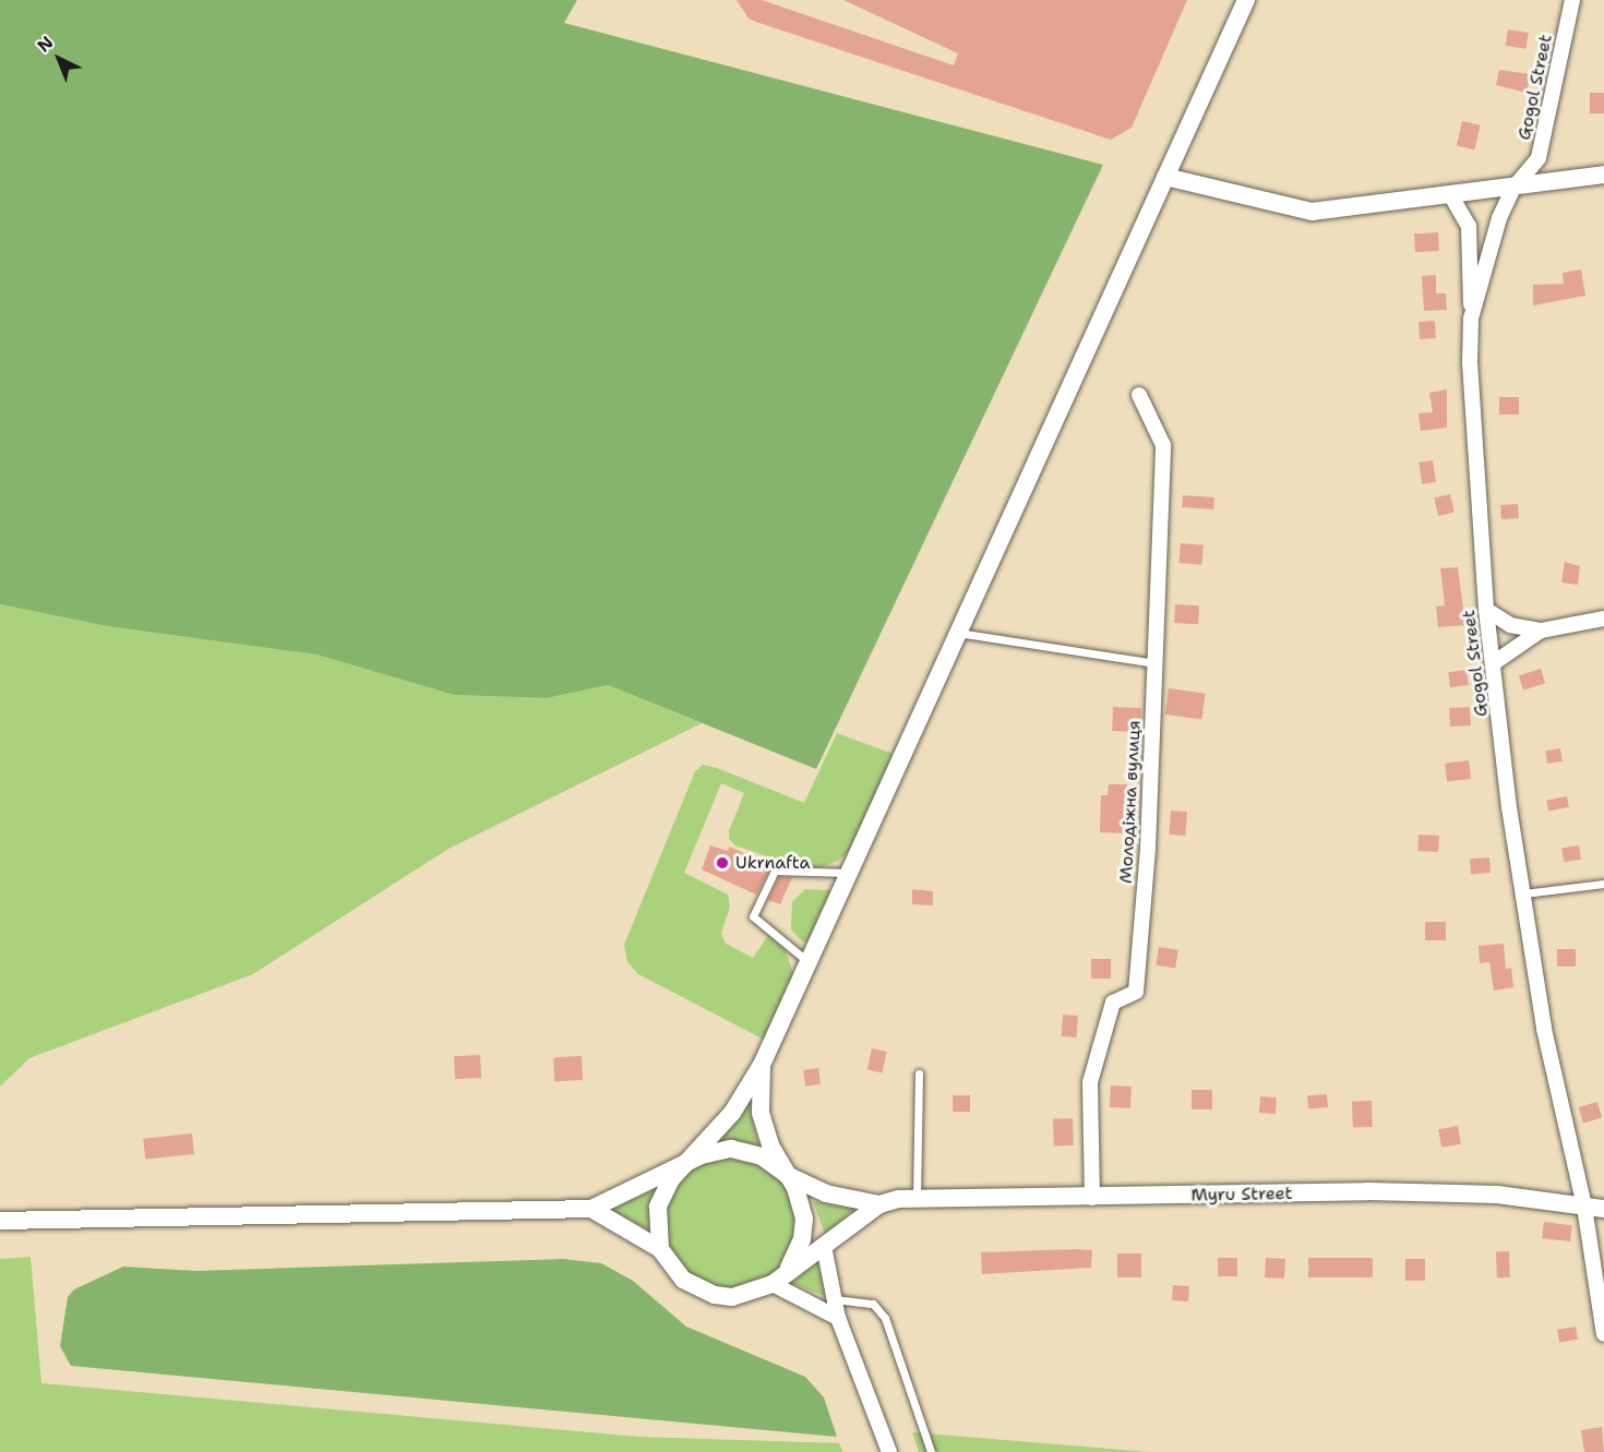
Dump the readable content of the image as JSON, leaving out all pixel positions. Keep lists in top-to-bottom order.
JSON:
{
  "streets": {
    "street": ["Gogol Street", "Молодіжна вулиця", "Myru Street"]
  },
  "crossings": [
    ["Gogol Street", "Myru Street"],
    ["Молодіжна вулиця", "Myru Street"]
  ],
  "places": ["Ukrnafta"],
  "north": "top left"
}
